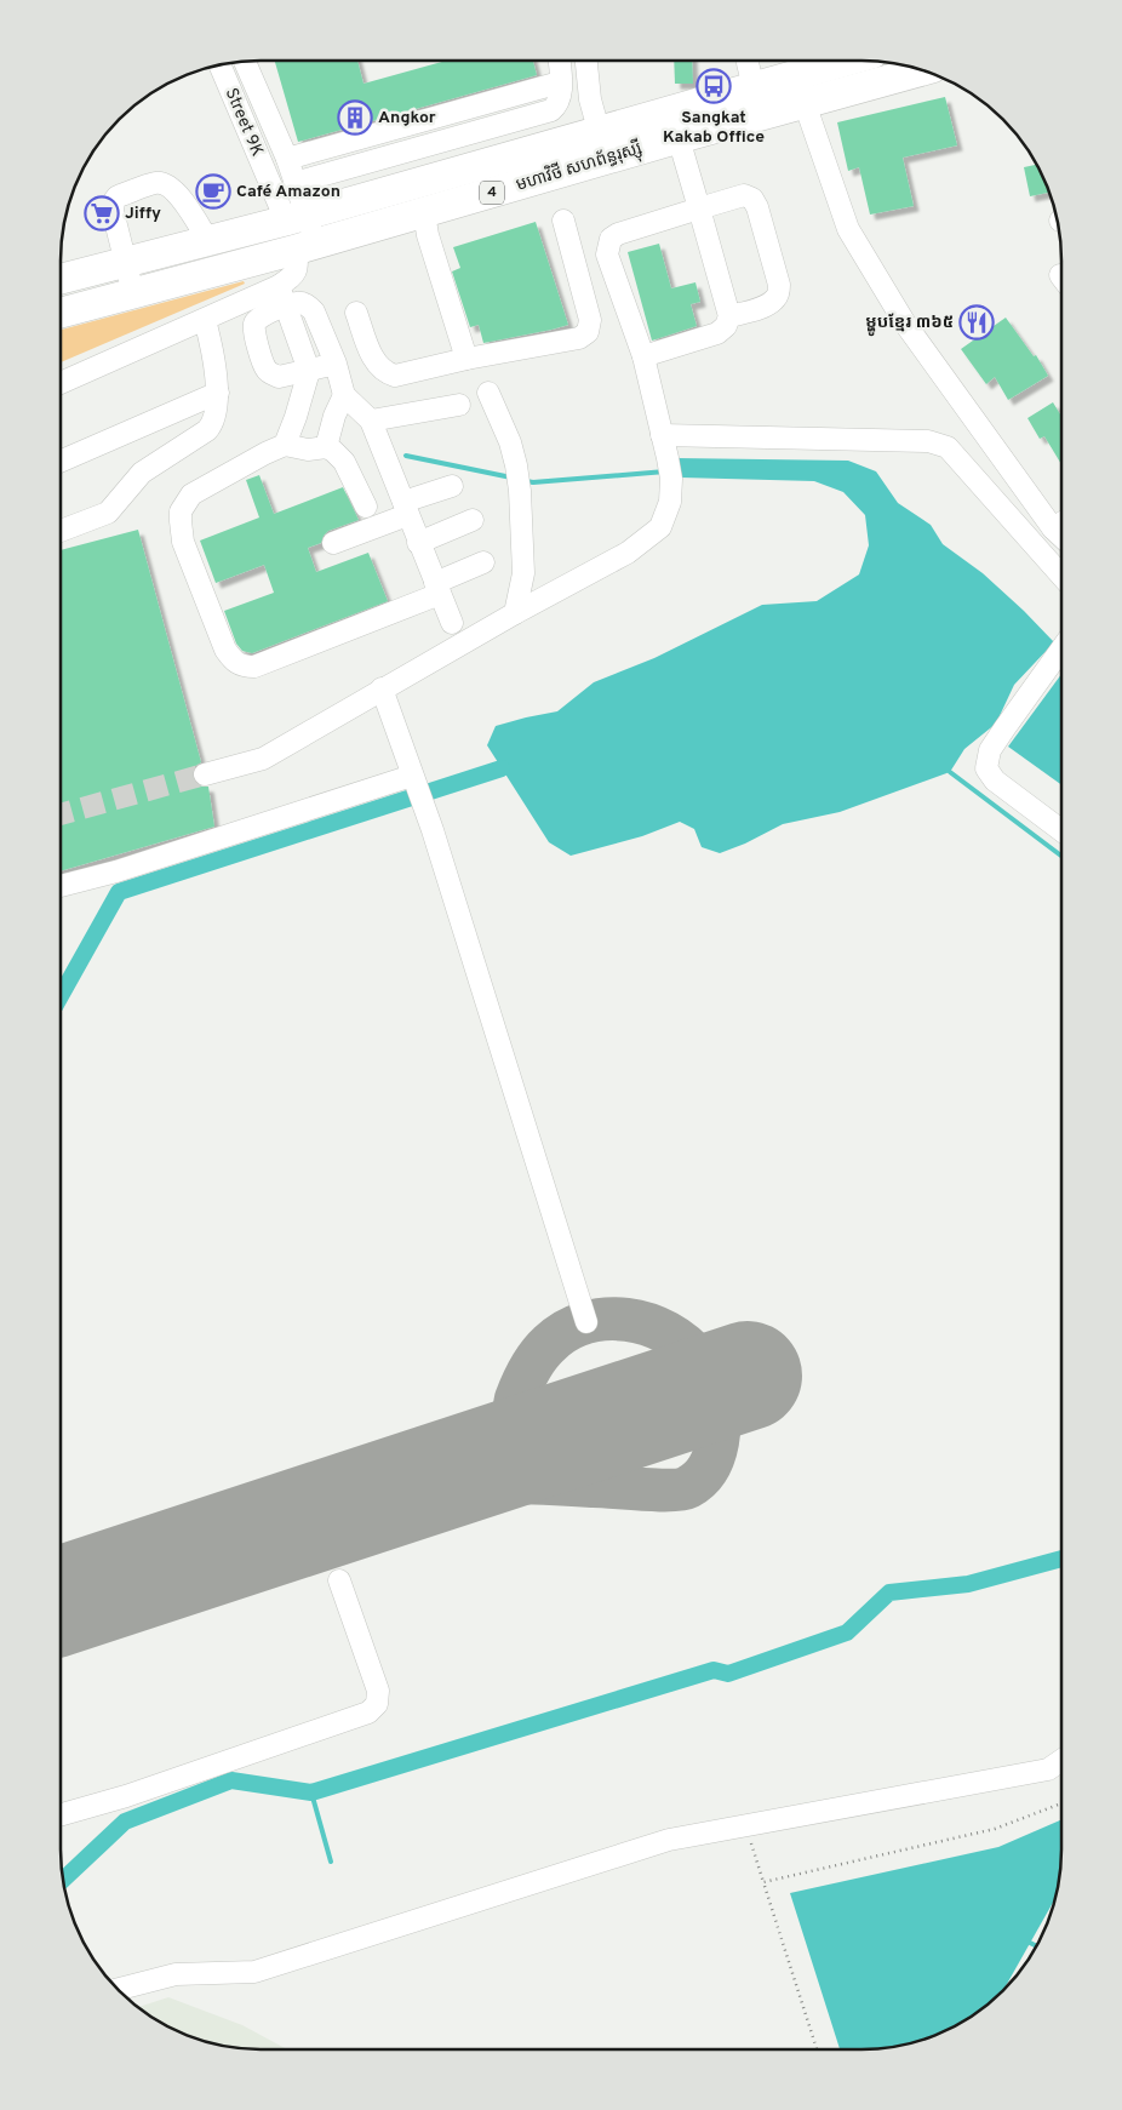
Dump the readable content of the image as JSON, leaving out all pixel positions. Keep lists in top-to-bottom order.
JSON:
{
  "streets": {
    "highway": ["មហាវិថី សហព័ន្ធរុស្ស៊ី", "4"],
    "street": ["Street 9K"]
  },
  "crossings": [
    ["Street 9K", "មហាវិថី សហព័ន្ធរុស្ស៊ី"]
  ],
  "places": {
    "bus stop": ["Sangkat Kakab Office"],
    "building": ["Angkor"],
    "cafe": ["Café Amazon"],
    "supermarket": ["Jiffy"],
    "restaurant": ["ម្ហូបខ្មែរ ៣៦៥"]
  }
}
